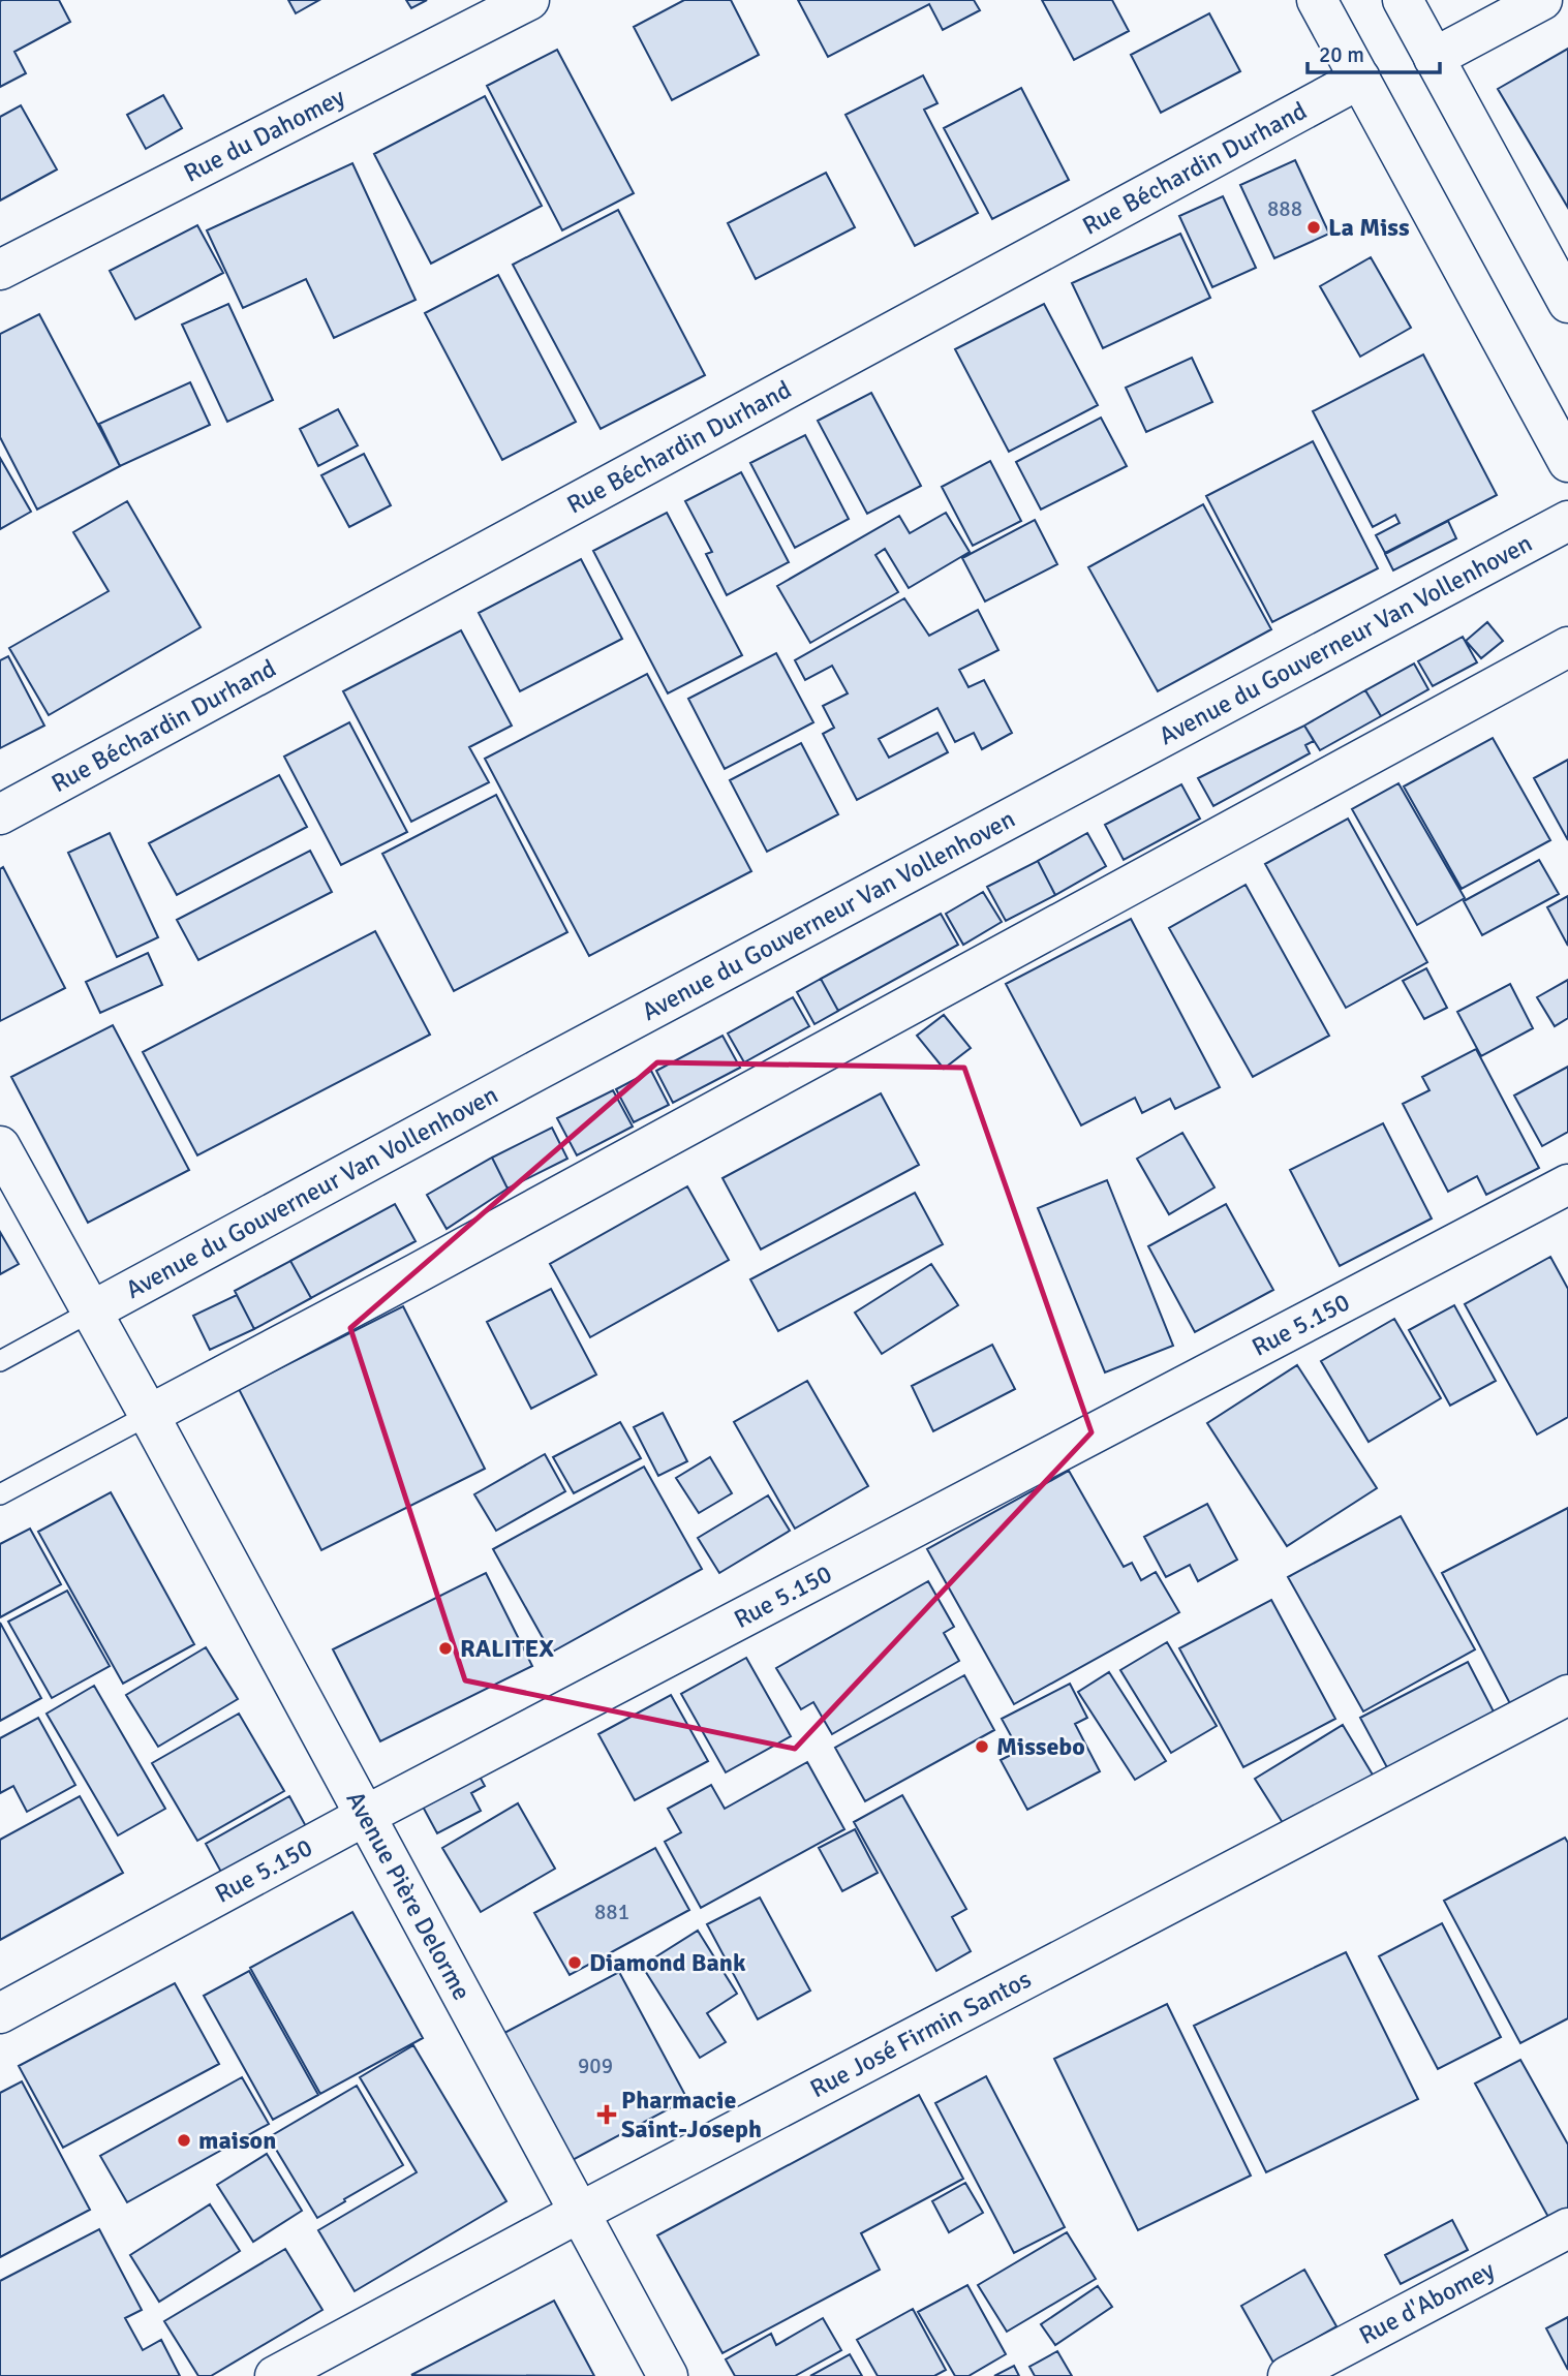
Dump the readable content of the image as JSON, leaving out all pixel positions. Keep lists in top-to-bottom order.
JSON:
{
  "streets": {
    "street": [
      "Rue du Dahomey",
      "Rue Béchardin Durhand",
      "Avenue du Gouverneur Van Vollenhoven",
      "Rue 5.150",
      "Avenue Pière Delorme",
      "Rue José Firmin Santos",
      "Rue d'Abomey"
    ]
  },
  "crossings": [
    ["Avenue du Gouverneur Van Vollenhoven", "Avenue Pière Delorme"],
    ["Rue 5.150", "Avenue Pière Delorme"],
    ["Avenue Pière Delorme", "Rue José Firmin Santos"]
  ],
  "places": {
    "other": [
      "La Miss",
      "RALITEX",
      "Missebo",
      "Diamond Bank",
      "maison"
    ],
    "health": ["Pharmacie Saint-Joseph"]
  },
  "house_numbers": ["888", "881", "909"],
  "scale_bar": "20 m"
}
